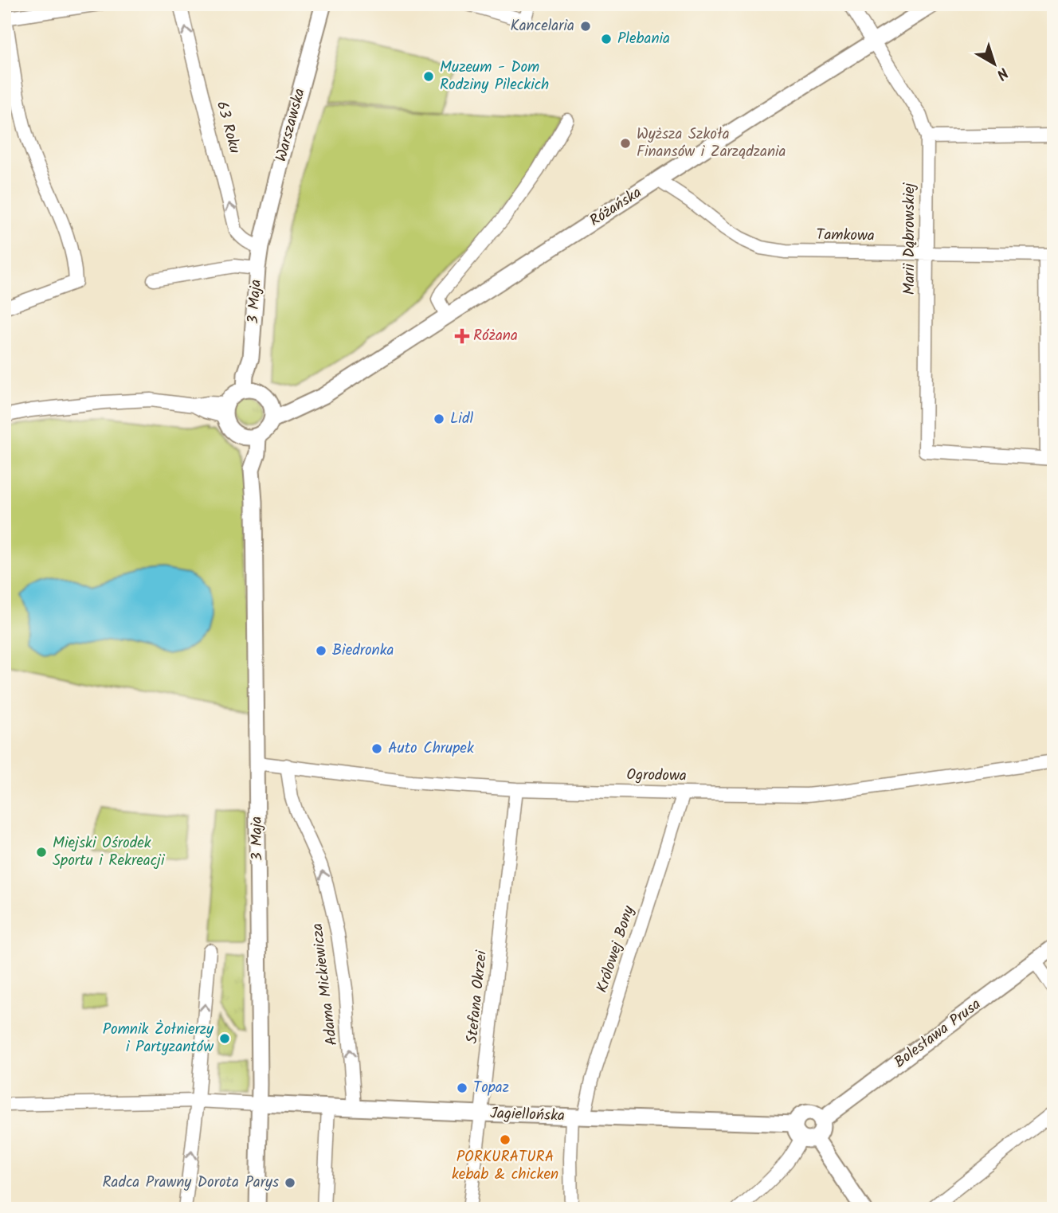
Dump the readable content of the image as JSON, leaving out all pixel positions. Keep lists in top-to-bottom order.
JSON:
{
  "streets": {
    "street": [
      "Warszawska",
      "63 Roku",
      "Różańska",
      "Tamkowa",
      "Marii Dąbrowskiej",
      "3 Maja",
      "Ogrodowa",
      "Królowej Bony",
      "Adama Mickiewicza",
      "Stefana Okrzei",
      "Bolesława Prusa",
      "Jagiellońska"
    ]
  },
  "crossings": [
    ["Warszawska", "63 Roku"],
    ["Warszawska", "3 Maja"],
    ["63 Roku", "3 Maja"],
    ["Różańska", "Tamkowa"],
    ["Różańska", "Marii Dąbrowskiej"],
    ["Różańska", "3 Maja"],
    ["Tamkowa", "Marii Dąbrowskiej"],
    ["3 Maja", "Ogrodowa"],
    ["3 Maja", "Jagiellońska"],
    ["Ogrodowa", "Królowej Bony"],
    ["Ogrodowa", "Adama Mickiewicza"],
    ["Ogrodowa", "Stefana Okrzei"],
    ["Królowej Bony", "Jagiellońska"],
    ["Adama Mickiewicza", "Jagiellońska"],
    ["Stefana Okrzei", "Jagiellońska"],
    ["Bolesława Prusa", "Jagiellońska"]
  ],
  "one_way": ["63 Roku", "Adama Mickiewicza"],
  "places": {
    "other": [
      "Kancelaria",
      "Plebania",
      "Muzeum - Dom Rodziny Pileckich",
      "Wyższa Szkoła Finansów i Zarządzania",
      "Lidl",
      "Biedronka",
      "Auto Chrupek",
      "Miejski Ośrodek Sportu i Rekreacji",
      "Pomnik Żołnierzy i Partyzantów",
      "Topaz",
      "PORKURATURA kebab & chicken",
      "Radca Prawny Dorota Parys"
    ],
    "health": ["Różana"]
  },
  "north": "bottom right"
}
